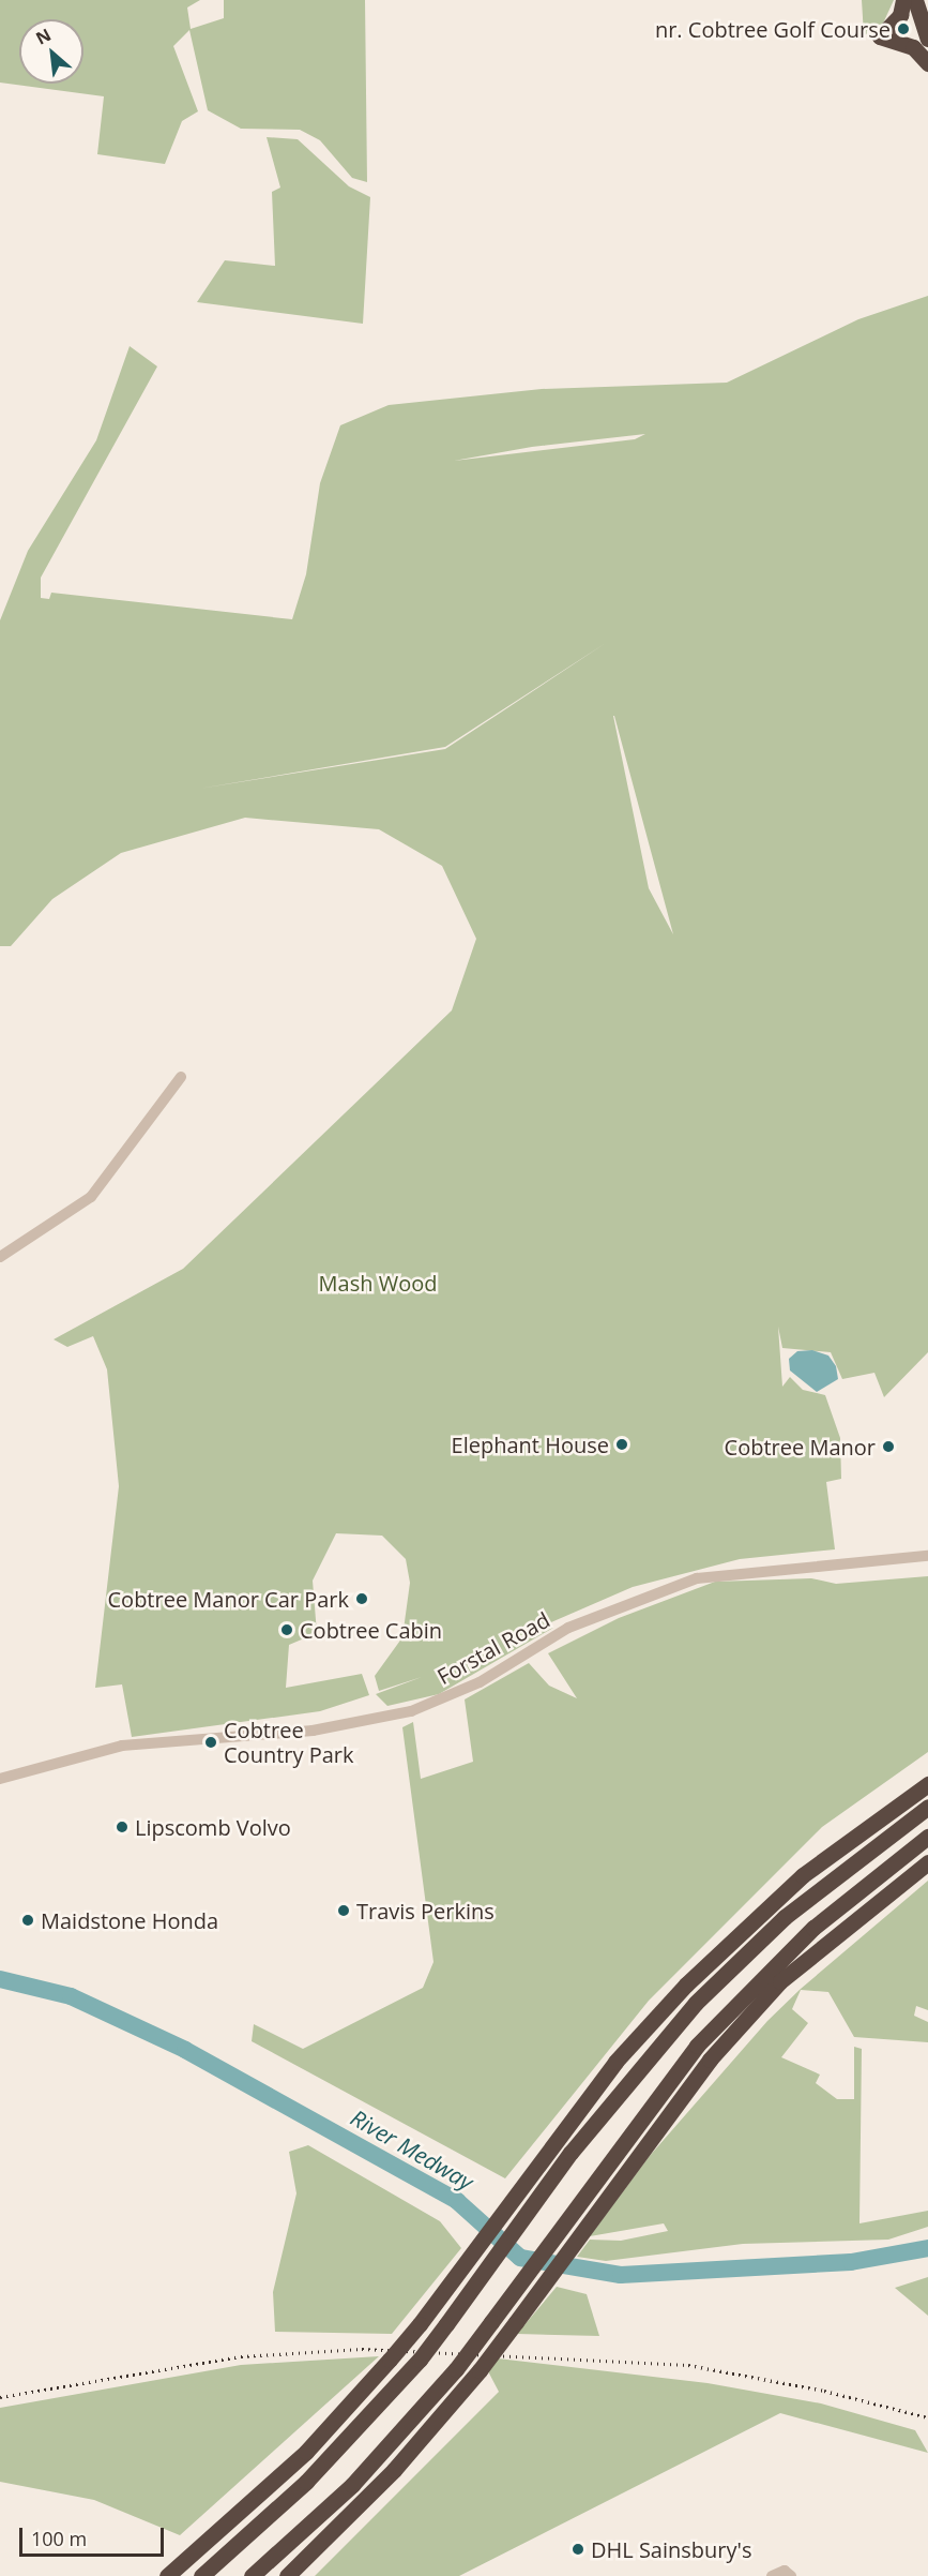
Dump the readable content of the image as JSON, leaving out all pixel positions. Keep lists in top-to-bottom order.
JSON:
{
  "streets": {
    "street": ["Forstal Road"]
  },
  "water": ["River Medway"],
  "parks": ["Mash Wood"],
  "places": [
    "nr. Cobtree Golf Course",
    "Elephant House",
    "Cobtree Manor",
    "Cobtree Manor Car Park",
    "Cobtree Cabin",
    "Cobtree Country Park",
    "Lipscomb Volvo",
    "Travis Perkins",
    "Maidstone Honda",
    "DHL Sainsbury's"
  ],
  "scale_bar": "100 m",
  "north": "top left"
}
